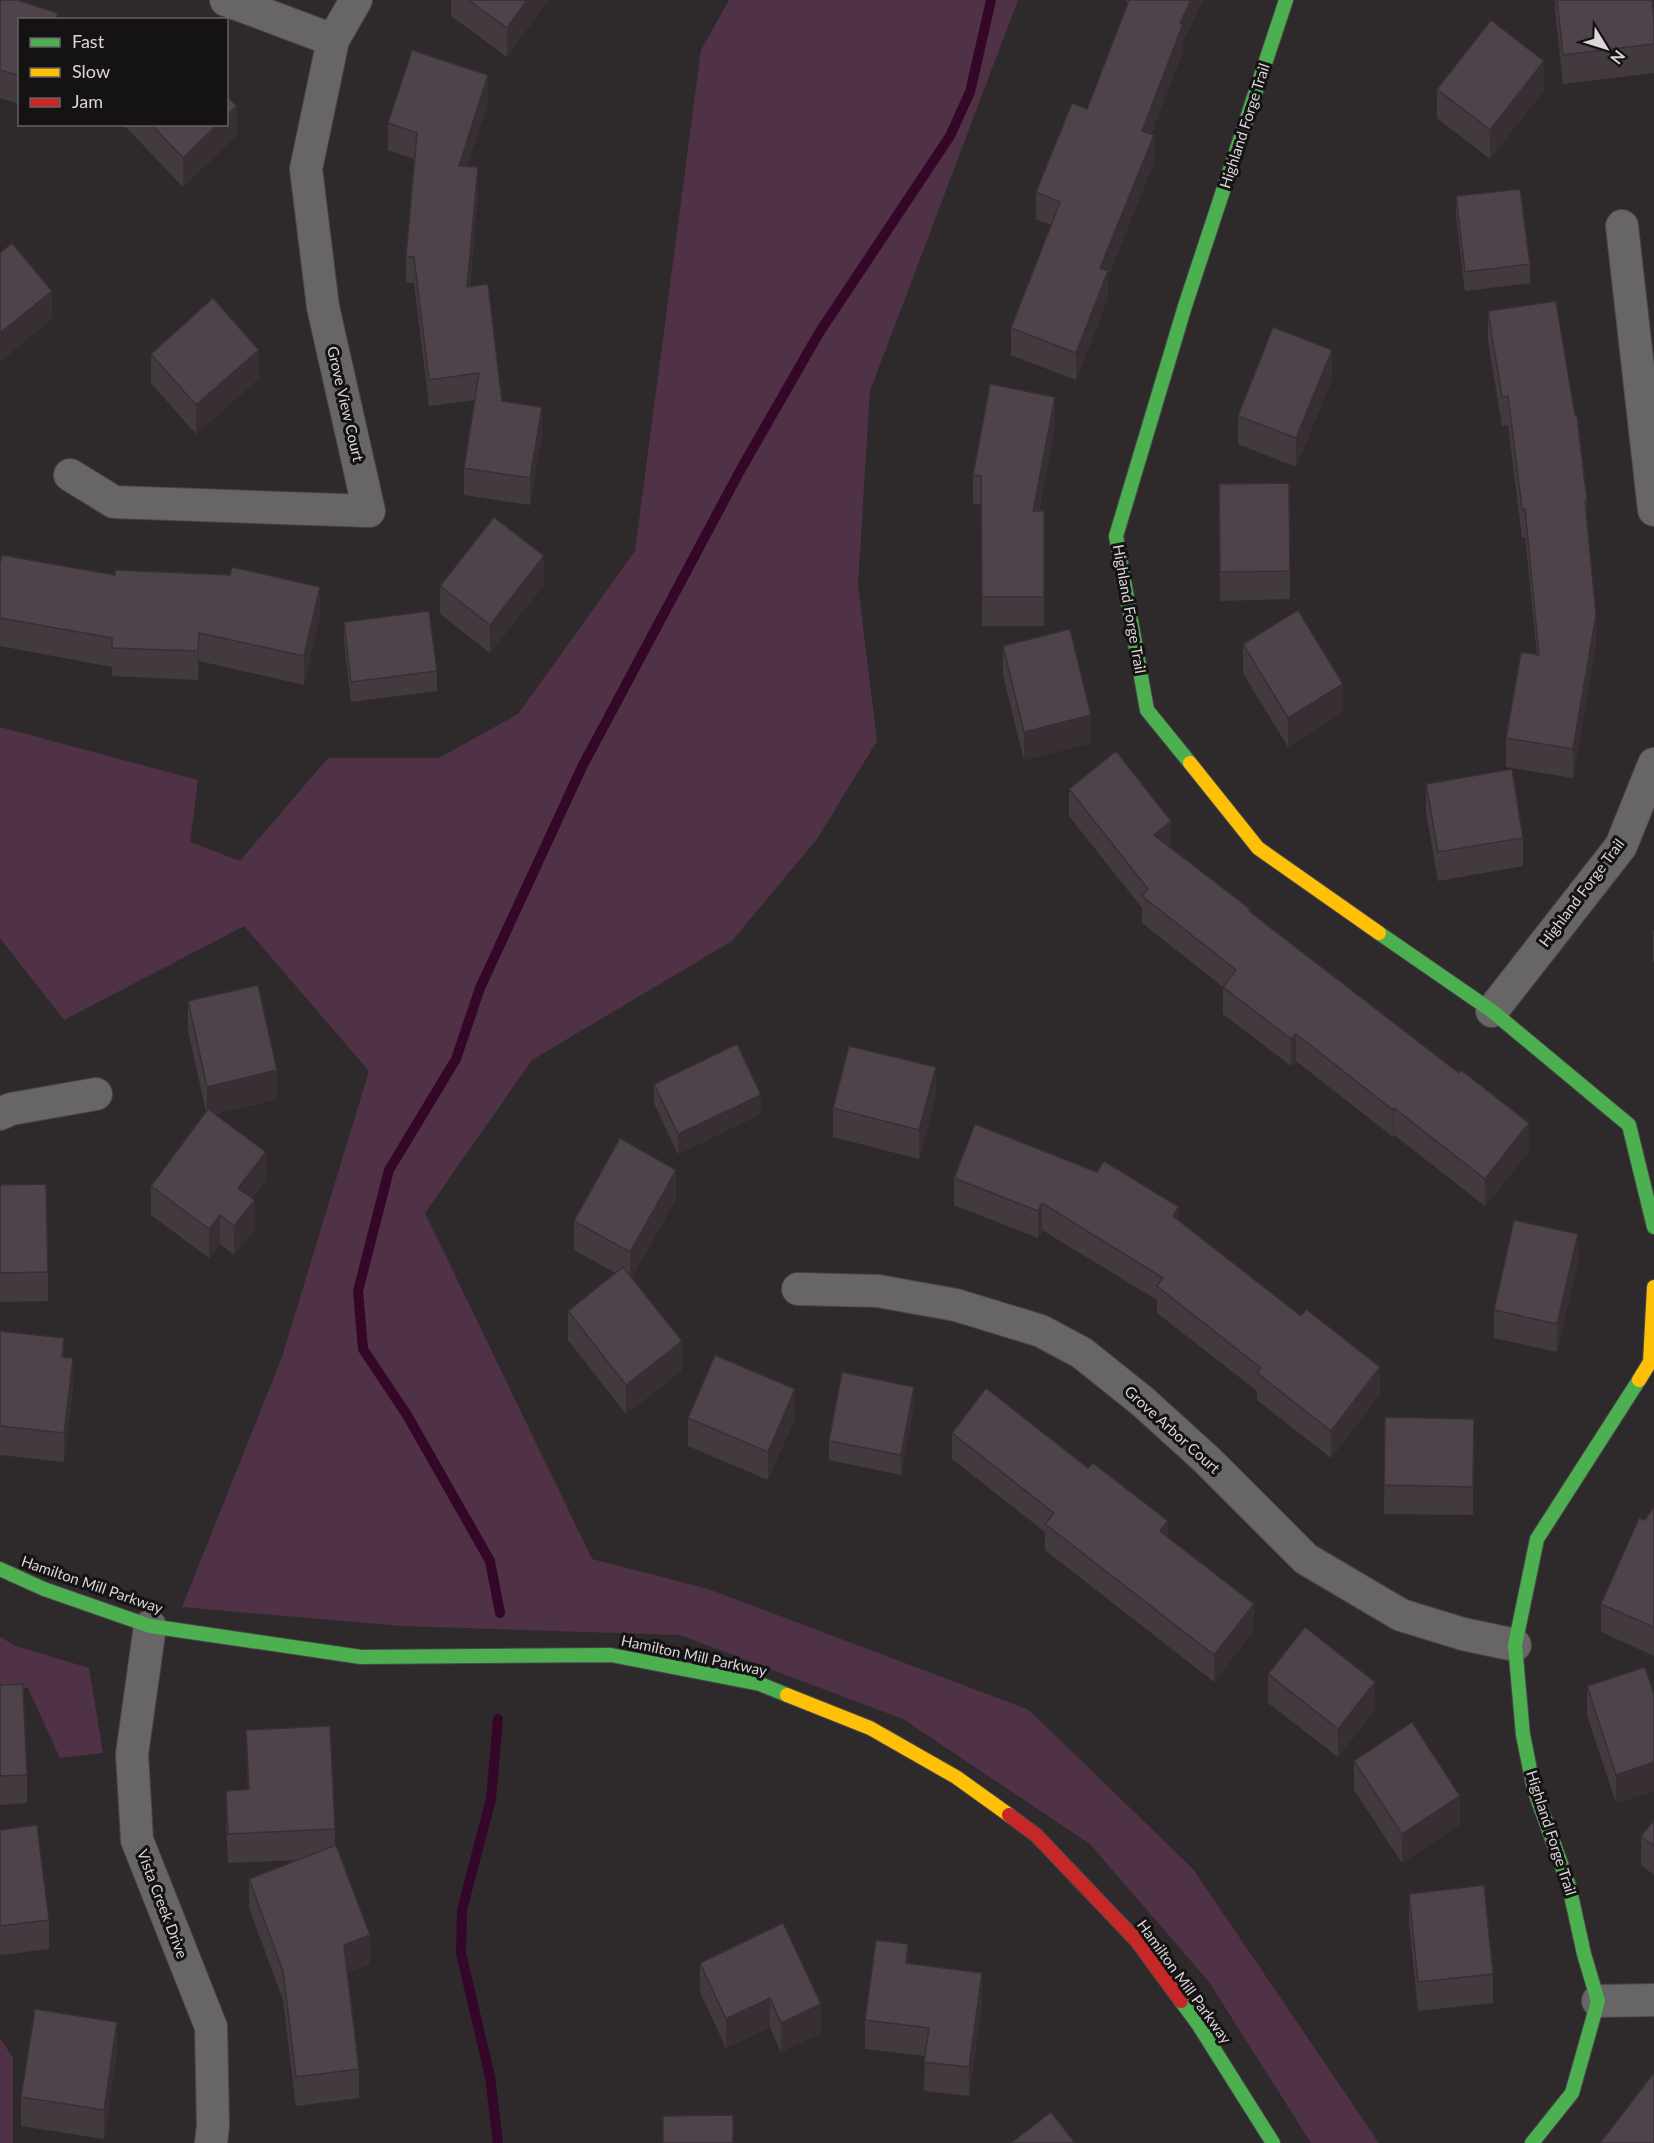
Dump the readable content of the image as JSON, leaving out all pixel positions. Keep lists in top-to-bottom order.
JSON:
{
  "streets": {
    "street": [
      "Highland Forge Trail",
      "Grove View Court",
      "Grove Arbor Court",
      "Hamilton Mill Parkway",
      "Vista Creek Drive"
    ]
  },
  "crossings": [
    ["Highland Forge Trail", "Grove Arbor Court"],
    ["Hamilton Mill Parkway", "Vista Creek Drive"]
  ],
  "legend": ["Fast", "Slow", "Jam"],
  "north": "bottom right"
}
